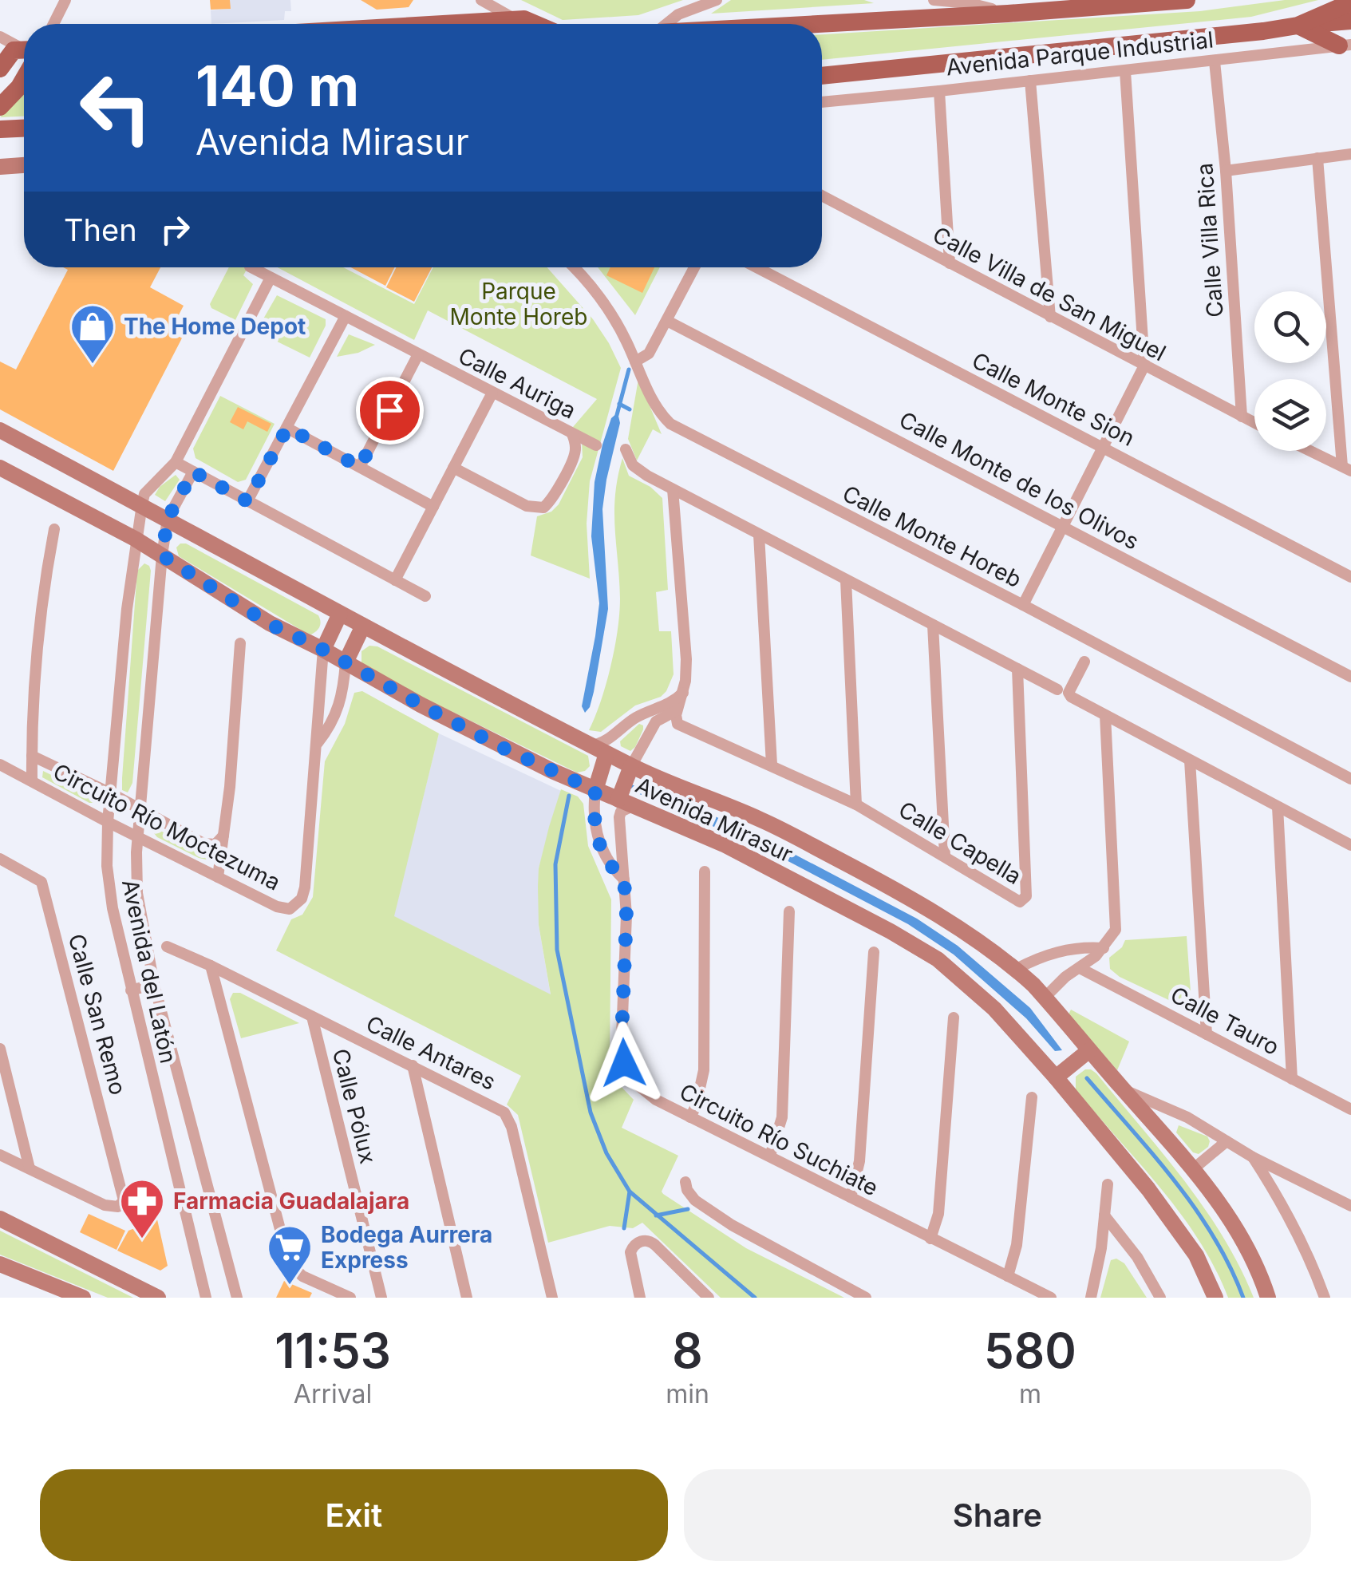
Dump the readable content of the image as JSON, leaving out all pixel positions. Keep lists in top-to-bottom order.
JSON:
{
  "streets": {
    "street": [
      "Avenida Parque Industrial",
      "Calle Villa Rica",
      "Calle Villa de San Miguel",
      "Calle Auriga",
      "Calle Monte Sion",
      "Calle Monte de los Olivos",
      "Calle Monte Horeb",
      "Avenida Mirasur",
      "Circuito Río Moctezuma",
      "Calle Capella",
      "Avenida del Latón",
      "Calle San Remo",
      "Calle Tauro",
      "Calle Antares",
      "Calle Pólux",
      "Circuito Río Suchiate"
    ]
  },
  "crossings": [
    ["Avenida Parque Industrial", "Calle Villa Rica"],
    ["Calle Villa Rica", "Calle Villa de San Miguel"],
    ["Avenida Mirasur", "Circuito Río Moctezuma"],
    ["Avenida Mirasur", "Avenida del Latón"],
    ["Avenida Mirasur", "Circuito Río Suchiate"],
    ["Circuito Río Moctezuma", "Avenida del Latón"],
    ["Calle Antares", "Calle Pólux"]
  ],
  "parks": ["Parque Monte Horeb"],
  "places": {
    "shop": ["The Home Depot"],
    "pharmacy": ["Farmacia Guadalajara"],
    "supermarket": ["Bodega Aurrera Express"]
  },
  "page": {
    "turn": ["140 m", "Avenida Mirasur"],
    "then": "Then",
    "eta": [
      "11:53",
      "Arrival",
      "8",
      "min",
      "580",
      "m"
    ],
    "buttons": ["Exit", "Share"]
  }
}
